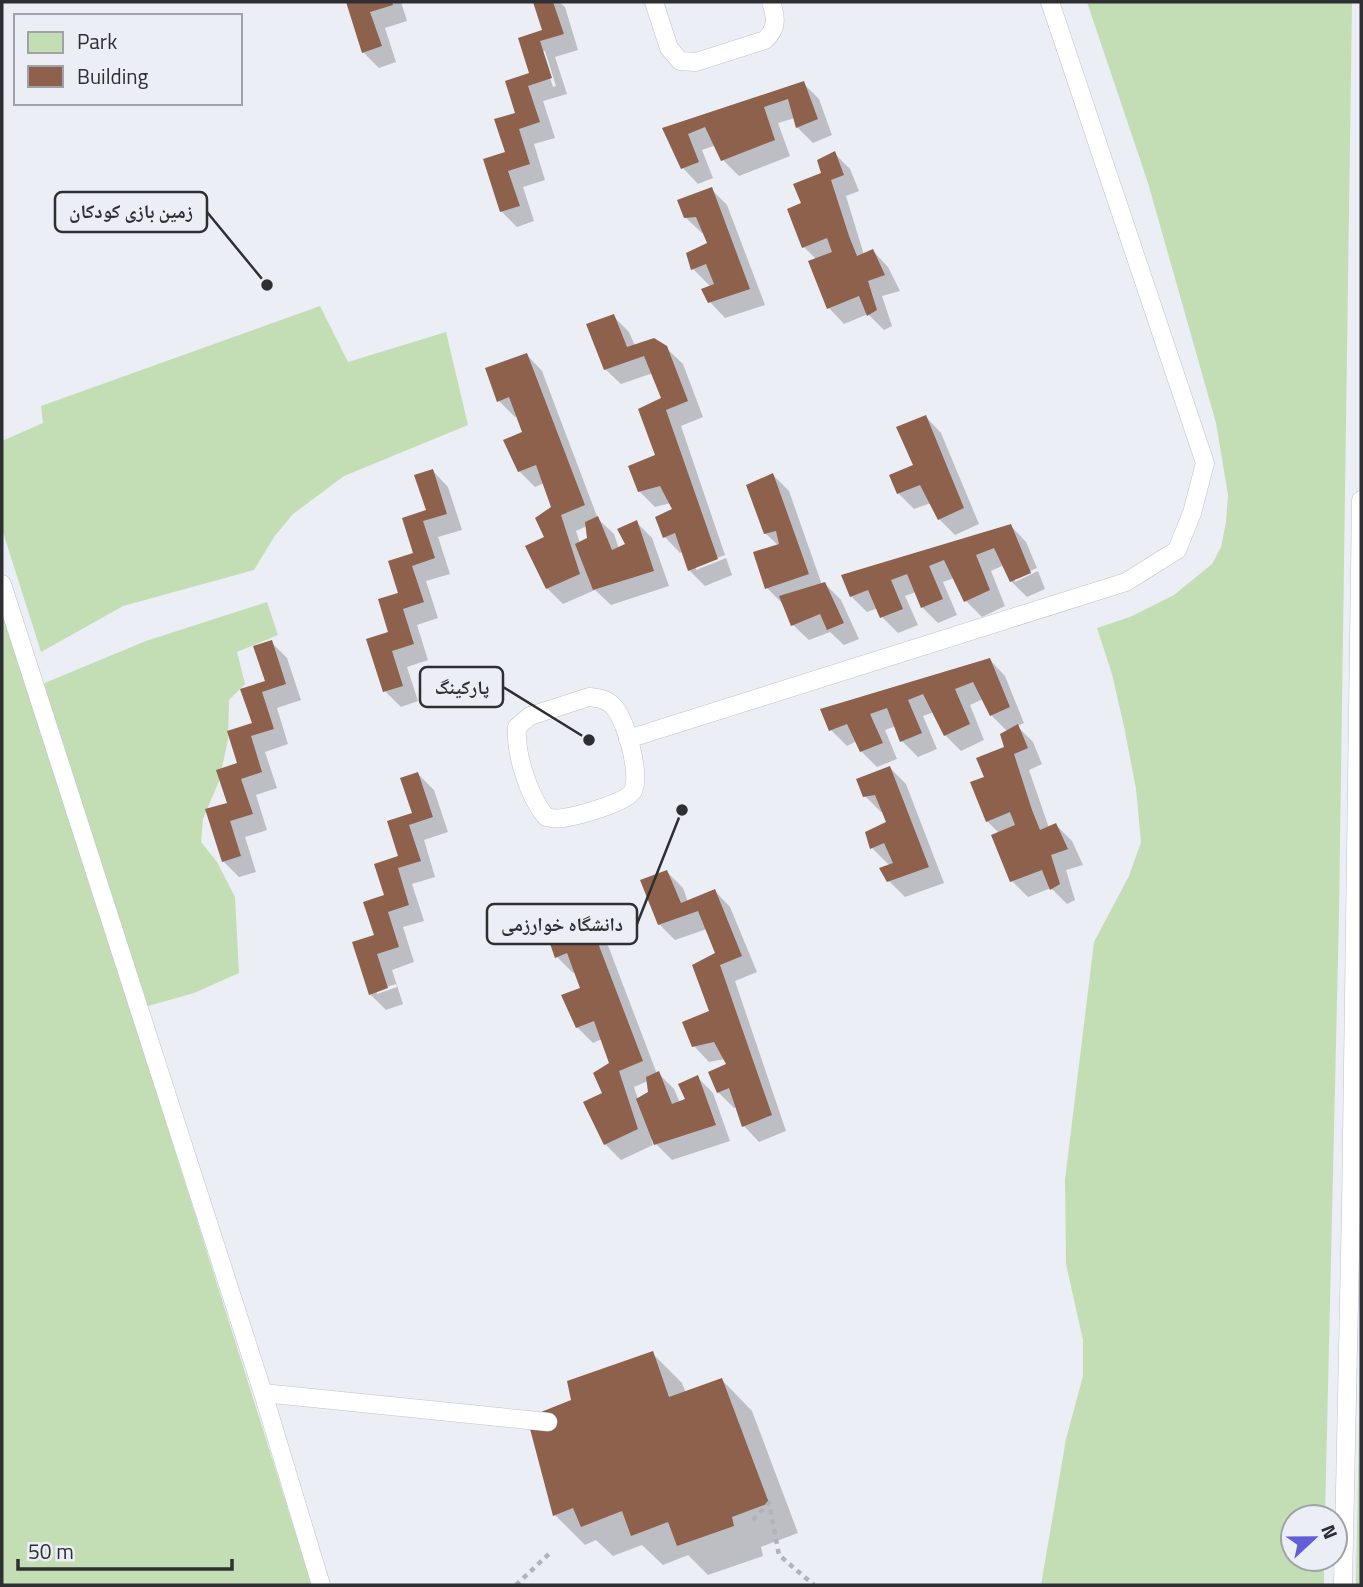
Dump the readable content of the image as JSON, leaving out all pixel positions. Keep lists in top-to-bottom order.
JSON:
{
  "places": ["زمین بازی کودکان", "پارکینگ", "دانشگاه خوارزمی"],
  "legend": ["Park", "Building"],
  "scale_bar": "50 m",
  "north": "right"
}
